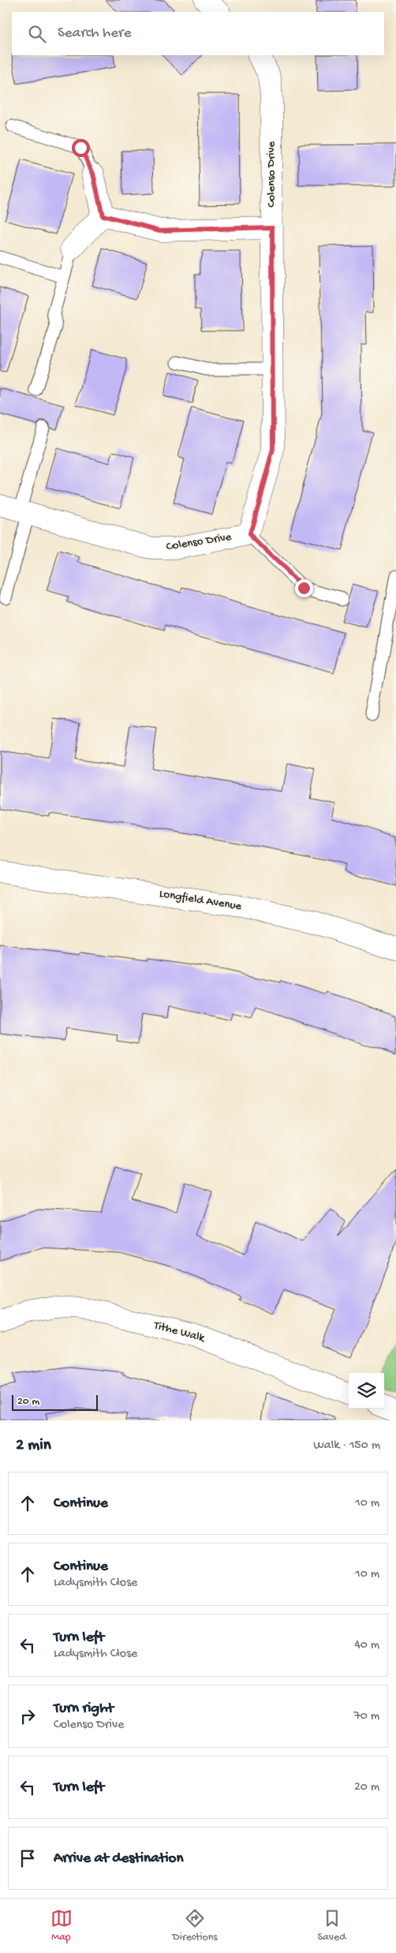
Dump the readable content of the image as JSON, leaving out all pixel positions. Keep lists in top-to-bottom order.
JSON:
{
  "streets": {
    "street": ["Colenso Drive", "Longfield Avenue", "Tithe Walk"]
  },
  "scale_bar": "20 m",
  "page": {
    "search": "Search here",
    "scale": "20 m",
    "heading": ["2 min", "Walk · 150 m"],
    "list": [
      ["Continue", "10 m"],
      ["Continue", "Ladysmith Close", "10 m"],
      ["Turn left", "Ladysmith Close", "40 m"],
      ["Turn right", "Colenso Drive", "70 m"],
      ["Turn left", "20 m"],
      "Arrive at destination"
    ],
    "nav": ["Map", "Directions", "Saved"]
  }
}
